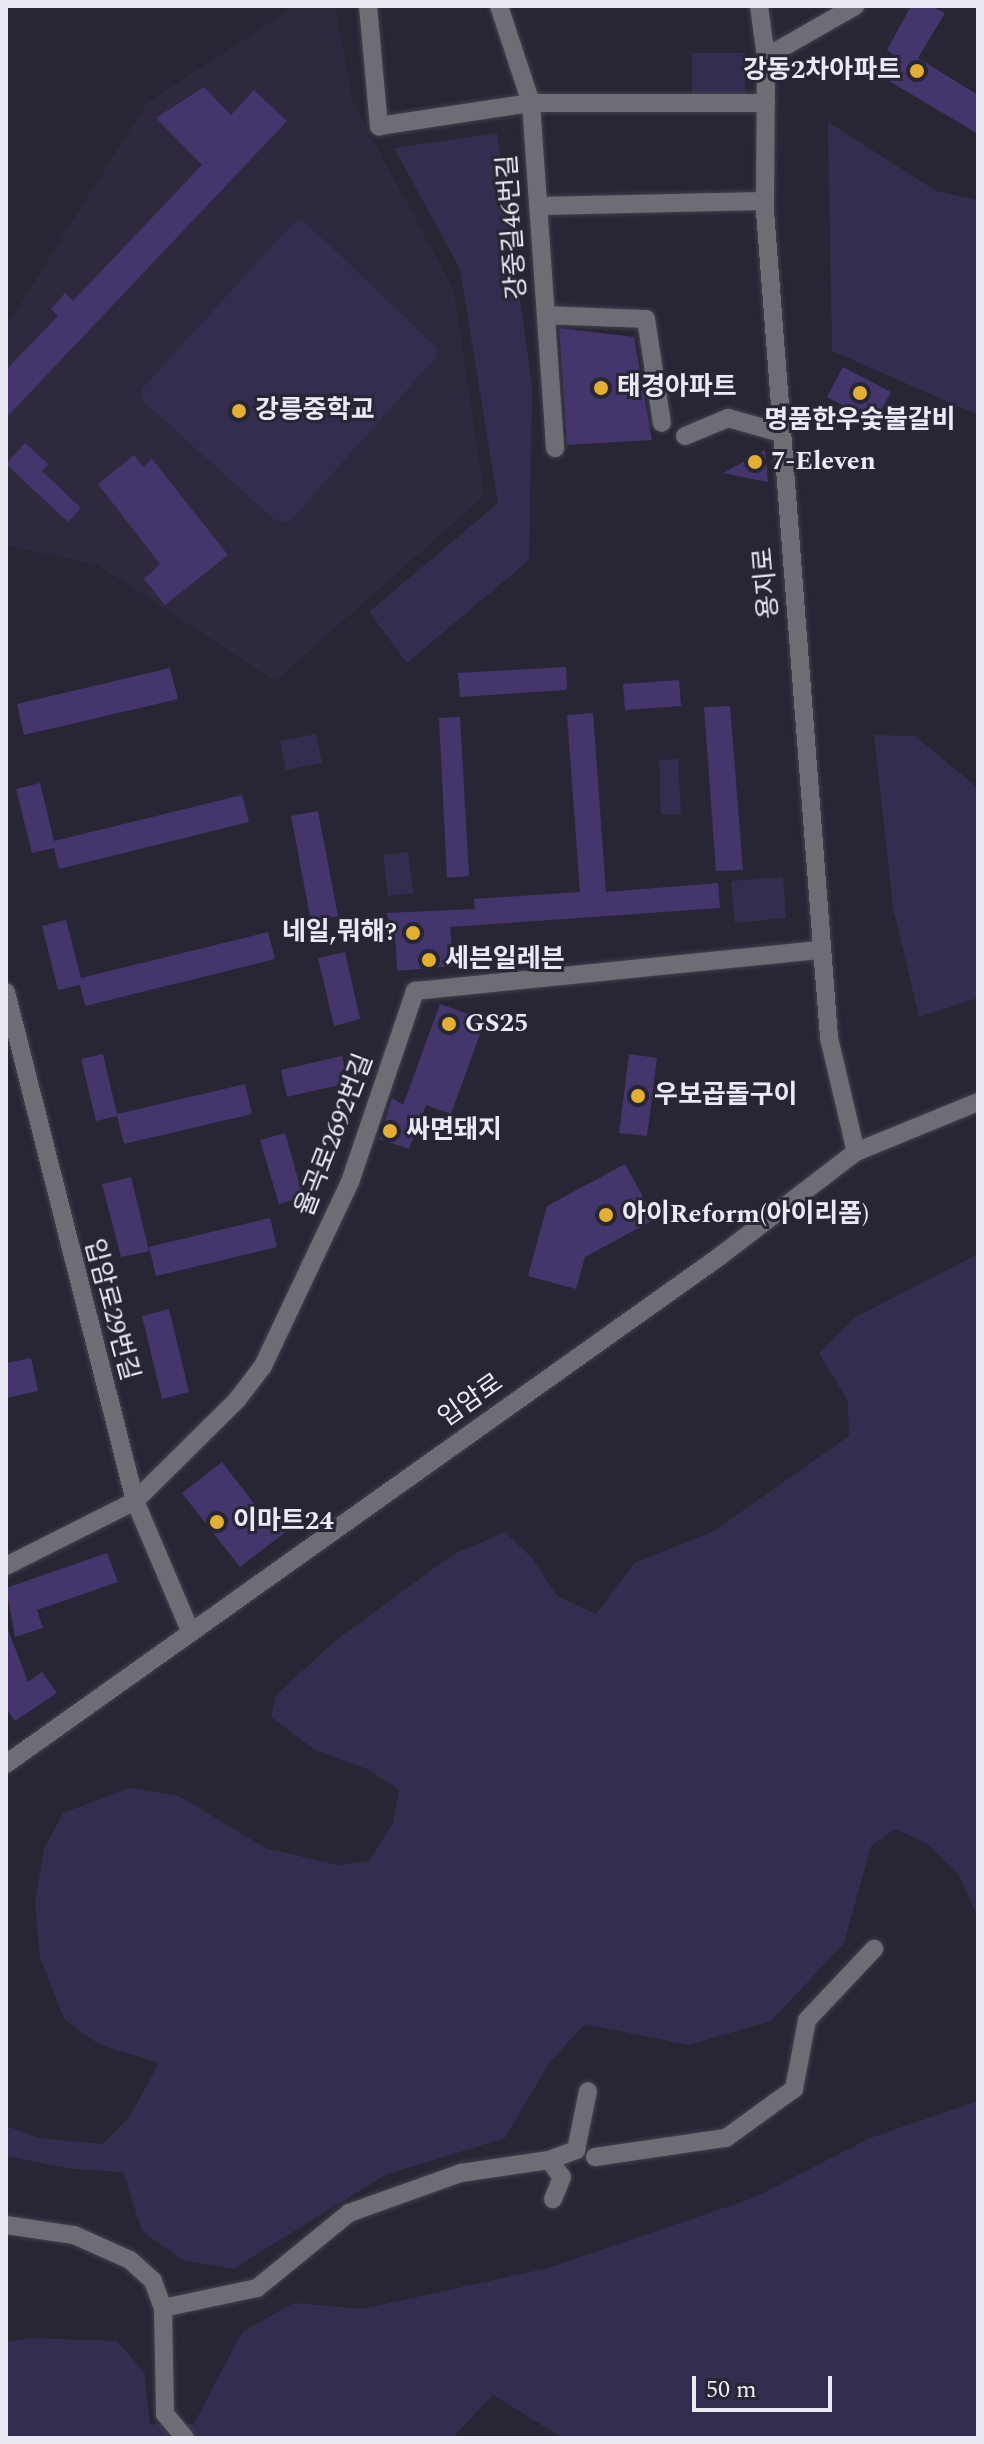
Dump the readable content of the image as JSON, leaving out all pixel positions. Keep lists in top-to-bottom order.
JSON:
{
  "streets": {
    "street": [
      "강중길46번길",
      "용지로",
      "율곡로2692번길",
      "입암로29번길",
      "입암로"
    ]
  },
  "crossings": [
    ["용지로", "율곡로2692번길"],
    ["용지로", "입암로"],
    ["율곡로2692번길", "입암로29번길"],
    ["입암로29번길", "입암로"]
  ],
  "places": [
    "강동2차아파트",
    "태경아파트",
    "명품한우숯불갈비",
    "강릉중학교",
    "7-Eleven",
    "네일,뭐해?",
    "세븐일레븐",
    "GS25",
    "우보곱돌구이",
    "싸면돼지",
    "아이Reform(아이리폼)",
    "이마트24"
  ],
  "scale_bar": "50 m"
}
